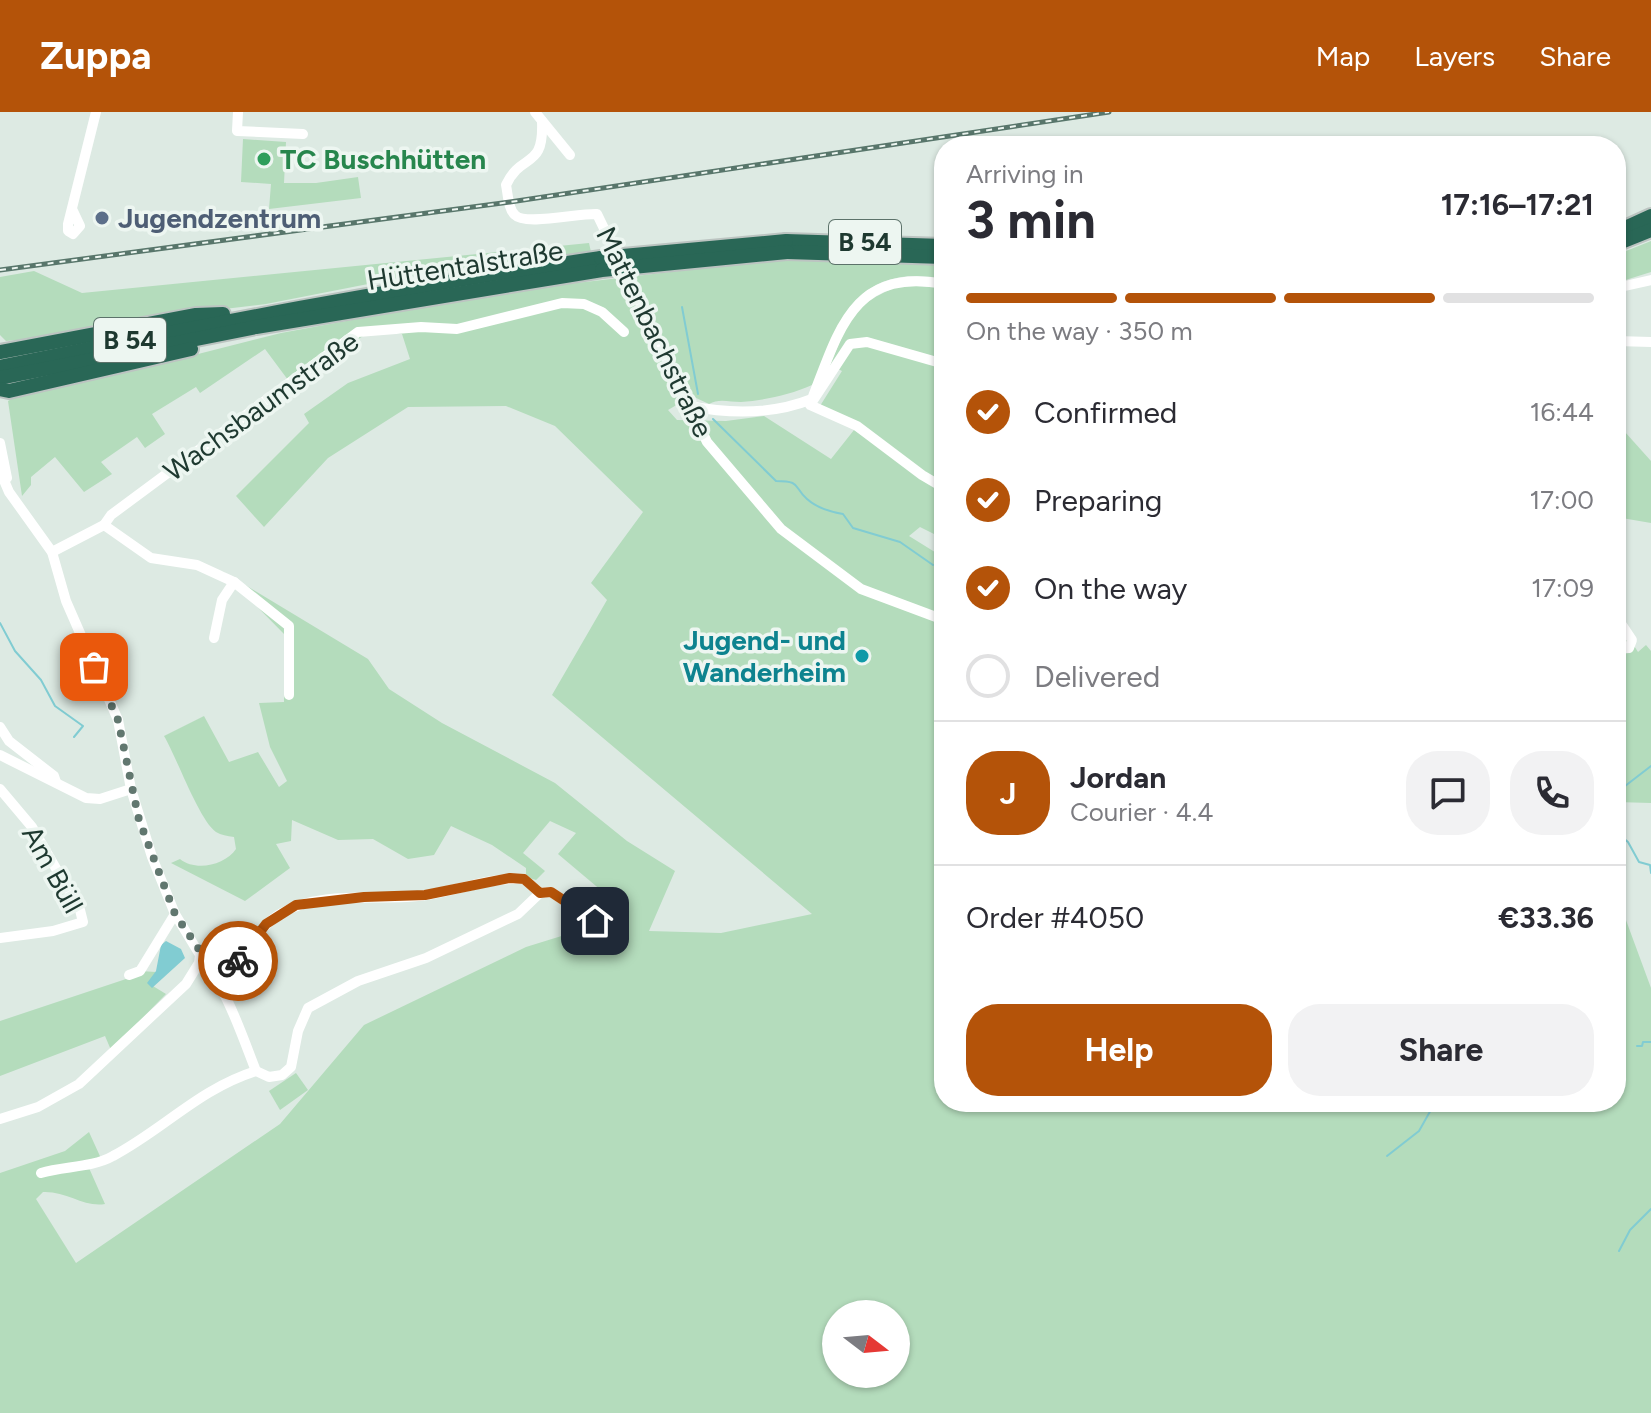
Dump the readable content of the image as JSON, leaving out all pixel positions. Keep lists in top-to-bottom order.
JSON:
{
  "streets": {
    "highway": ["B 54", "Hüttentalstraße"],
    "street": ["Mattenbachstraße", "Wachsbaumstraße", "Am Büll"]
  },
  "places": ["TC Buschhütten", "Jugendzentrum", "Jugend- und Wanderheim"],
  "north": "right",
  "page": {
    "header": "Zuppa",
    "nav": ["Map", "Layers", "Share"],
    "heading": ["3 min", "Arriving in", "17:16–17:21"],
    "panel": [
      "Jordan",
      "Courier · 4.4",
      "Order #4050",
      "€33.36"
    ],
    "bar": "On the way · 350 m",
    "list": [
      ["Confirmed", "16:44"],
      ["Preparing", "17:00"],
      ["On the way", "17:09"],
      "Delivered"
    ],
    "round": "J",
    "buttons": ["Help", "Share"]
  }
}
